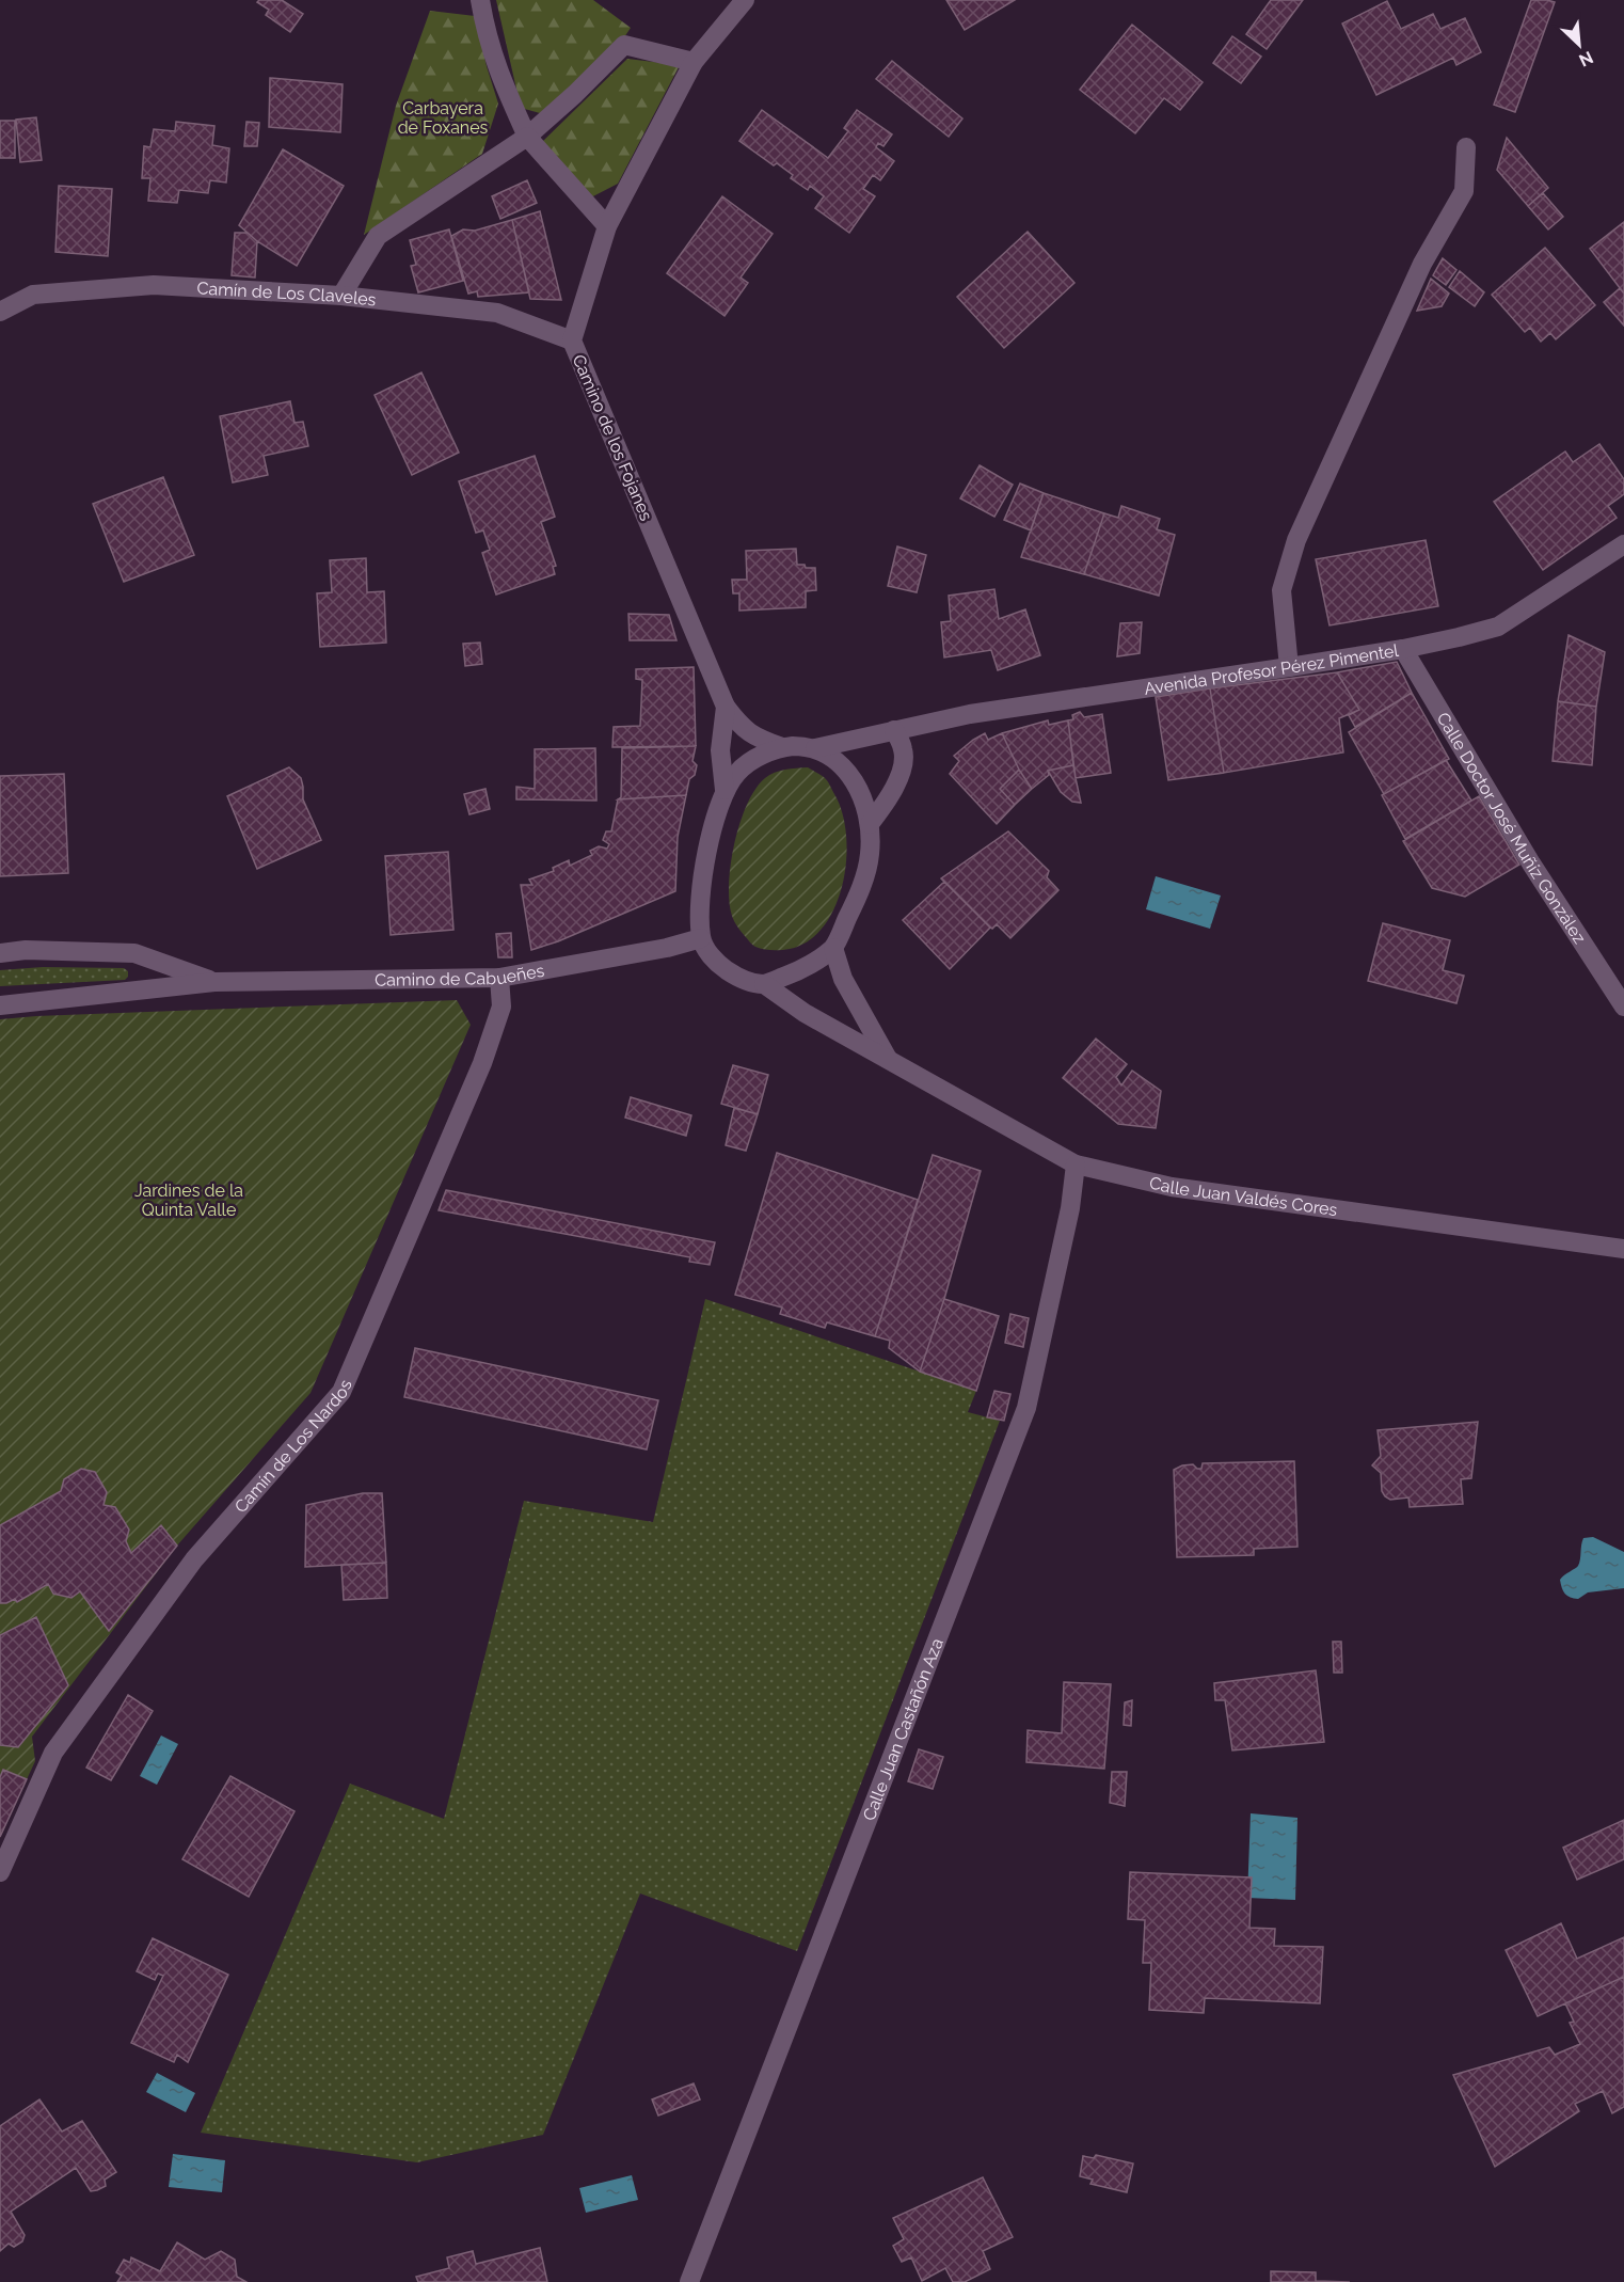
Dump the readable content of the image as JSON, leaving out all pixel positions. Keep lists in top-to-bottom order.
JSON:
{
  "streets": {
    "street": [
      "Camín de Los Claveles",
      "Camino de los Fojanes",
      "Avenida Profesor Pérez Pimentel",
      "Calle Doctor José Muñíz González",
      "Camino de Cabueñes",
      "Calle Juan Valdés Cores",
      "Camín de Los Nardos",
      "Calle Juan Castañón Aza"
    ]
  },
  "crossings": [
    ["Camín de Los Claveles", "Camino de los Fojanes"],
    ["Camino de los Fojanes", "Avenida Profesor Pérez Pimentel"],
    ["Camino de los Fojanes", "Camino de Cabueñes"],
    ["Camino de los Fojanes", "Calle Juan Valdés Cores"],
    ["Avenida Profesor Pérez Pimentel", "Calle Doctor José Muñíz González"],
    ["Avenida Profesor Pérez Pimentel", "Camino de Cabueñes"],
    ["Avenida Profesor Pérez Pimentel", "Calle Juan Valdés Cores"],
    ["Camino de Cabueñes", "Calle Juan Valdés Cores"],
    ["Camino de Cabueñes", "Camín de Los Nardos"],
    ["Calle Juan Valdés Cores", "Calle Juan Castañón Aza"]
  ],
  "parks": ["Carbayera de Foxanes", "Jardines de la Quinta Valle"],
  "north": "bottom right"
}
